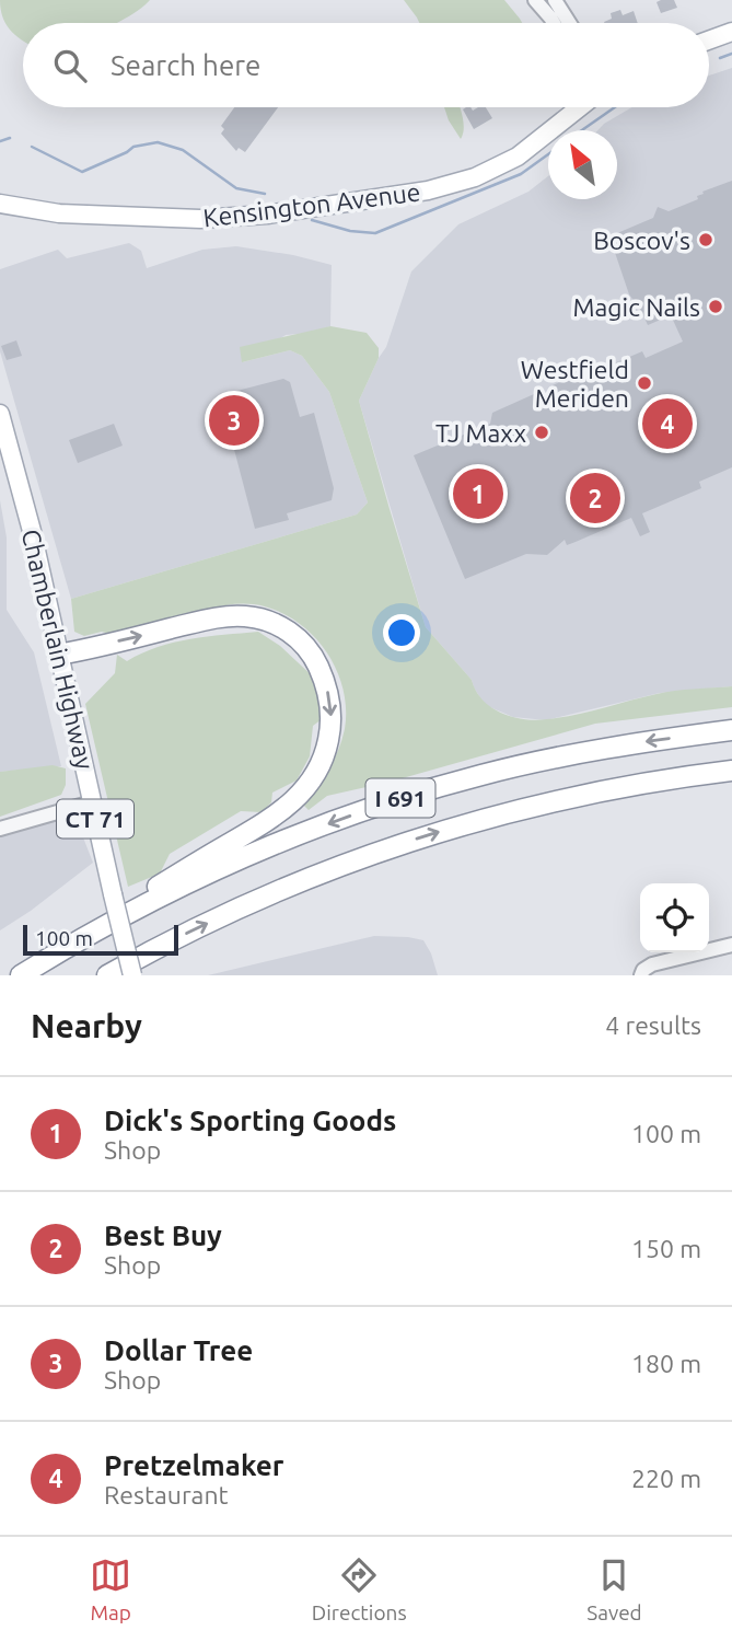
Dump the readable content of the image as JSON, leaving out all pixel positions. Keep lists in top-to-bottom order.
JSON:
{
  "streets": {
    "highway": ["I 691"],
    "main road": ["Kensington Avenue", "Chamberlain Highway", "CT 71"]
  },
  "places": [
    "Boscov's",
    "Magic Nails",
    "Westfield Meriden",
    "TJ Maxx"
  ],
  "scale_bar": "100 m",
  "north": "top left",
  "page": {
    "search": "Search here",
    "pins": [
      "3",
      "4",
      "1",
      "2"
    ],
    "scale": "100 m",
    "heading": ["Nearby", "4 results"],
    "list": [
      {
        "mark": "1",
        "name": "Dick's Sporting Goods",
        "note": "Shop",
        "value": "100 m"
      },
      {
        "mark": "2",
        "name": "Best Buy",
        "note": "Shop",
        "value": "150 m"
      },
      {
        "mark": "3",
        "name": "Dollar Tree",
        "note": "Shop",
        "value": "180 m"
      },
      {
        "mark": "4",
        "name": "Pretzelmaker",
        "note": "Restaurant",
        "value": "220 m"
      }
    ],
    "nav": ["Map", "Directions", "Saved"]
  }
}
